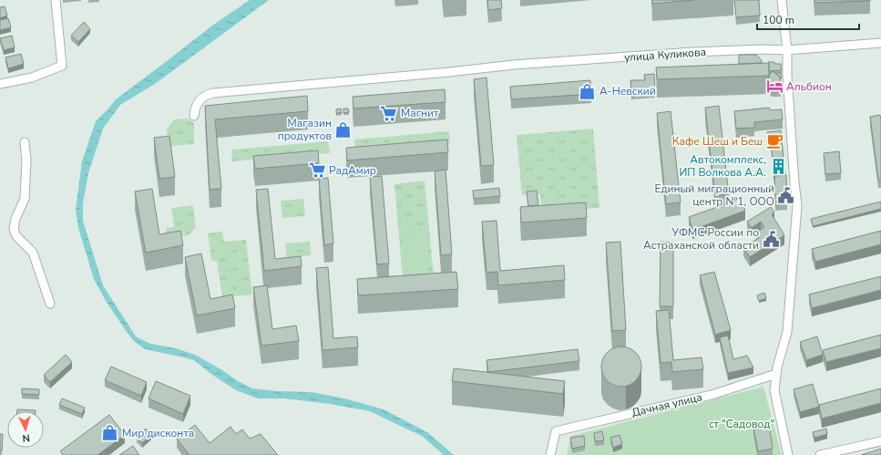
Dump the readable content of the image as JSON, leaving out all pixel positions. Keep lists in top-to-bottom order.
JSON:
{
  "streets": {
    "street": ["улица Куликова", "Дачная улица"]
  },
  "parks": ["ст \"Садовод\""],
  "places": {
    "hotel": ["Альбион"],
    "shop": ["А-Невский", "Магазин продуктов", "Мир дисконта"],
    "supermarket": ["Магнит", "РадАмир"],
    "cafe": ["Кафе Шеш и Беш"],
    "building": ["Автокомплекс, ИП Волкова А.А."],
    "public building": ["Единый миграционный центр №1, ООО", "УФМС России по Астраханской области"]
  },
  "scale_bar": "100 m",
  "north": "bottom"
}
